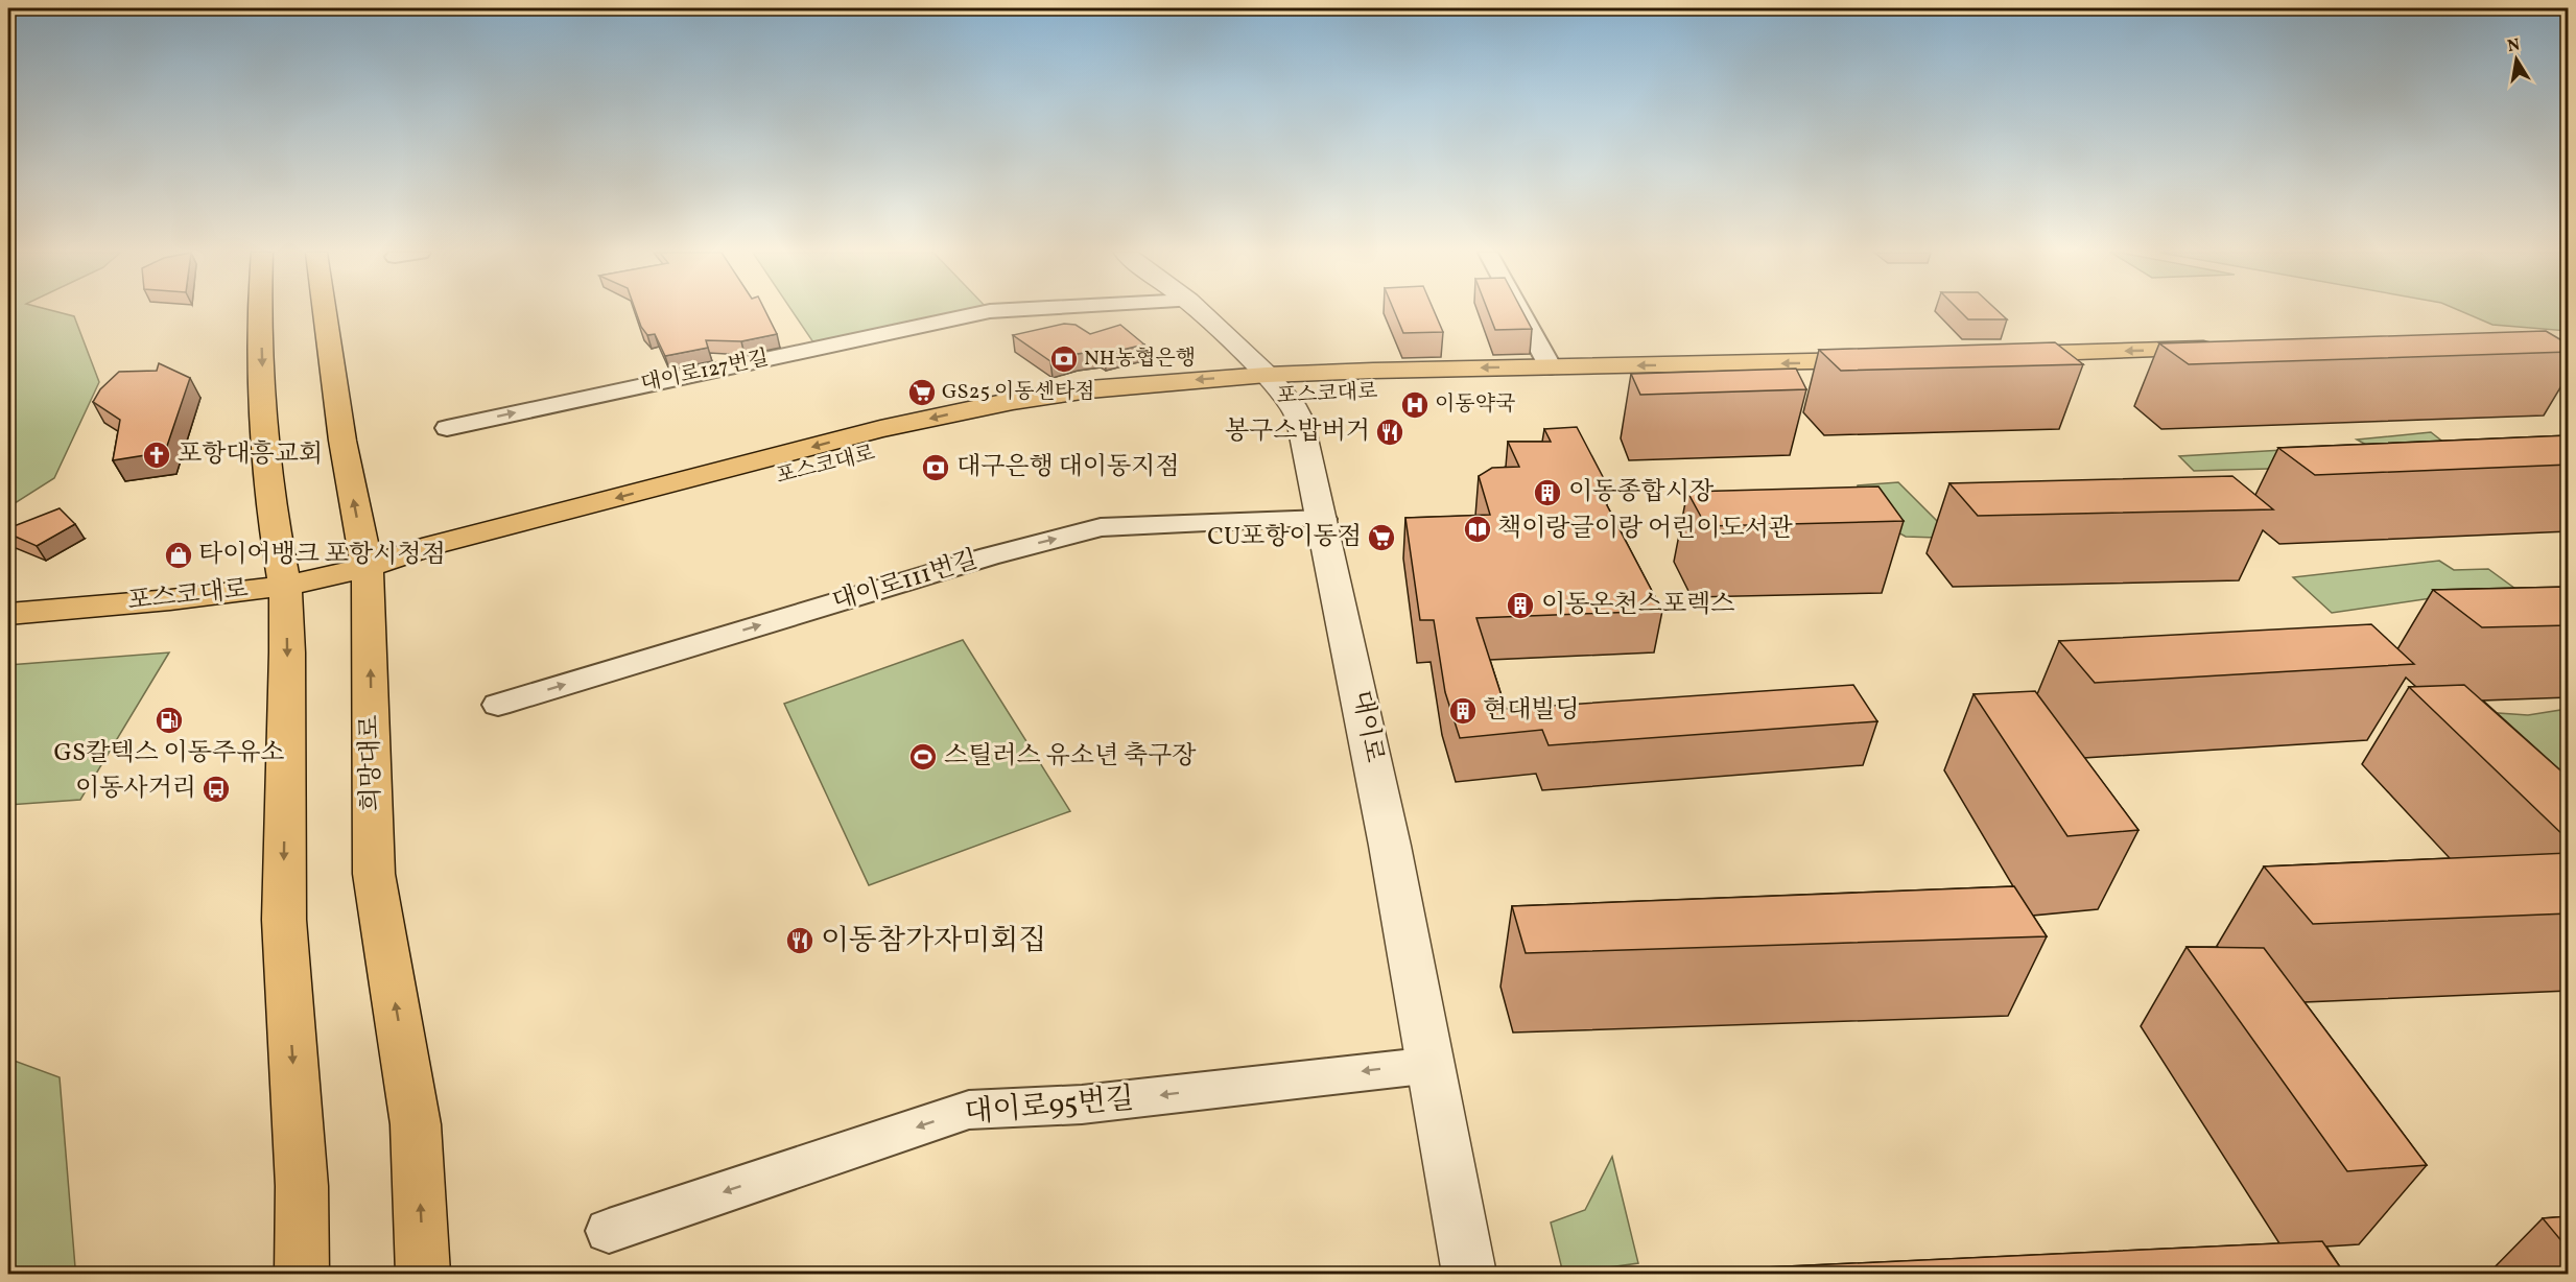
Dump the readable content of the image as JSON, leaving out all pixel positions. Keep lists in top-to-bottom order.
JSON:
{
  "streets": {
    "main road": ["포스코대로", "희망대로"],
    "street": [
      "대이로127번길",
      "대이로111번길",
      "대이로",
      "대이로95번길"
    ]
  },
  "crossings": [
    ["포스코대로", "대이로"],
    ["포스코대로", "희망대로"],
    ["대이로111번길", "대이로"],
    ["대이로", "대이로95번길"]
  ],
  "one_way": ["대이로127번길", "대이로111번길", "대이로95번길"],
  "places": {
    "bank": ["NH농협은행", "대구은행 대이동지점"],
    "supermarket": ["GS25 이동센타점", "CU포항이동점"],
    "hospital": ["이동약국"],
    "restaurant": ["봉구스밥버거", "이동참가자미회집"],
    "church": ["포항대흥교회"],
    "building": ["이동종합시장", "이동온천스포렉스", "현대빌딩"],
    "library": ["책이랑글이랑 어린이도서관"],
    "shop": ["타이어뱅크 포항시청점"],
    "fuel station": ["GS칼텍스 이동주유소"],
    "sports": ["스틸러스 유소년 축구장"],
    "bus stop": ["이동사거리"]
  },
  "north": "top"
}
